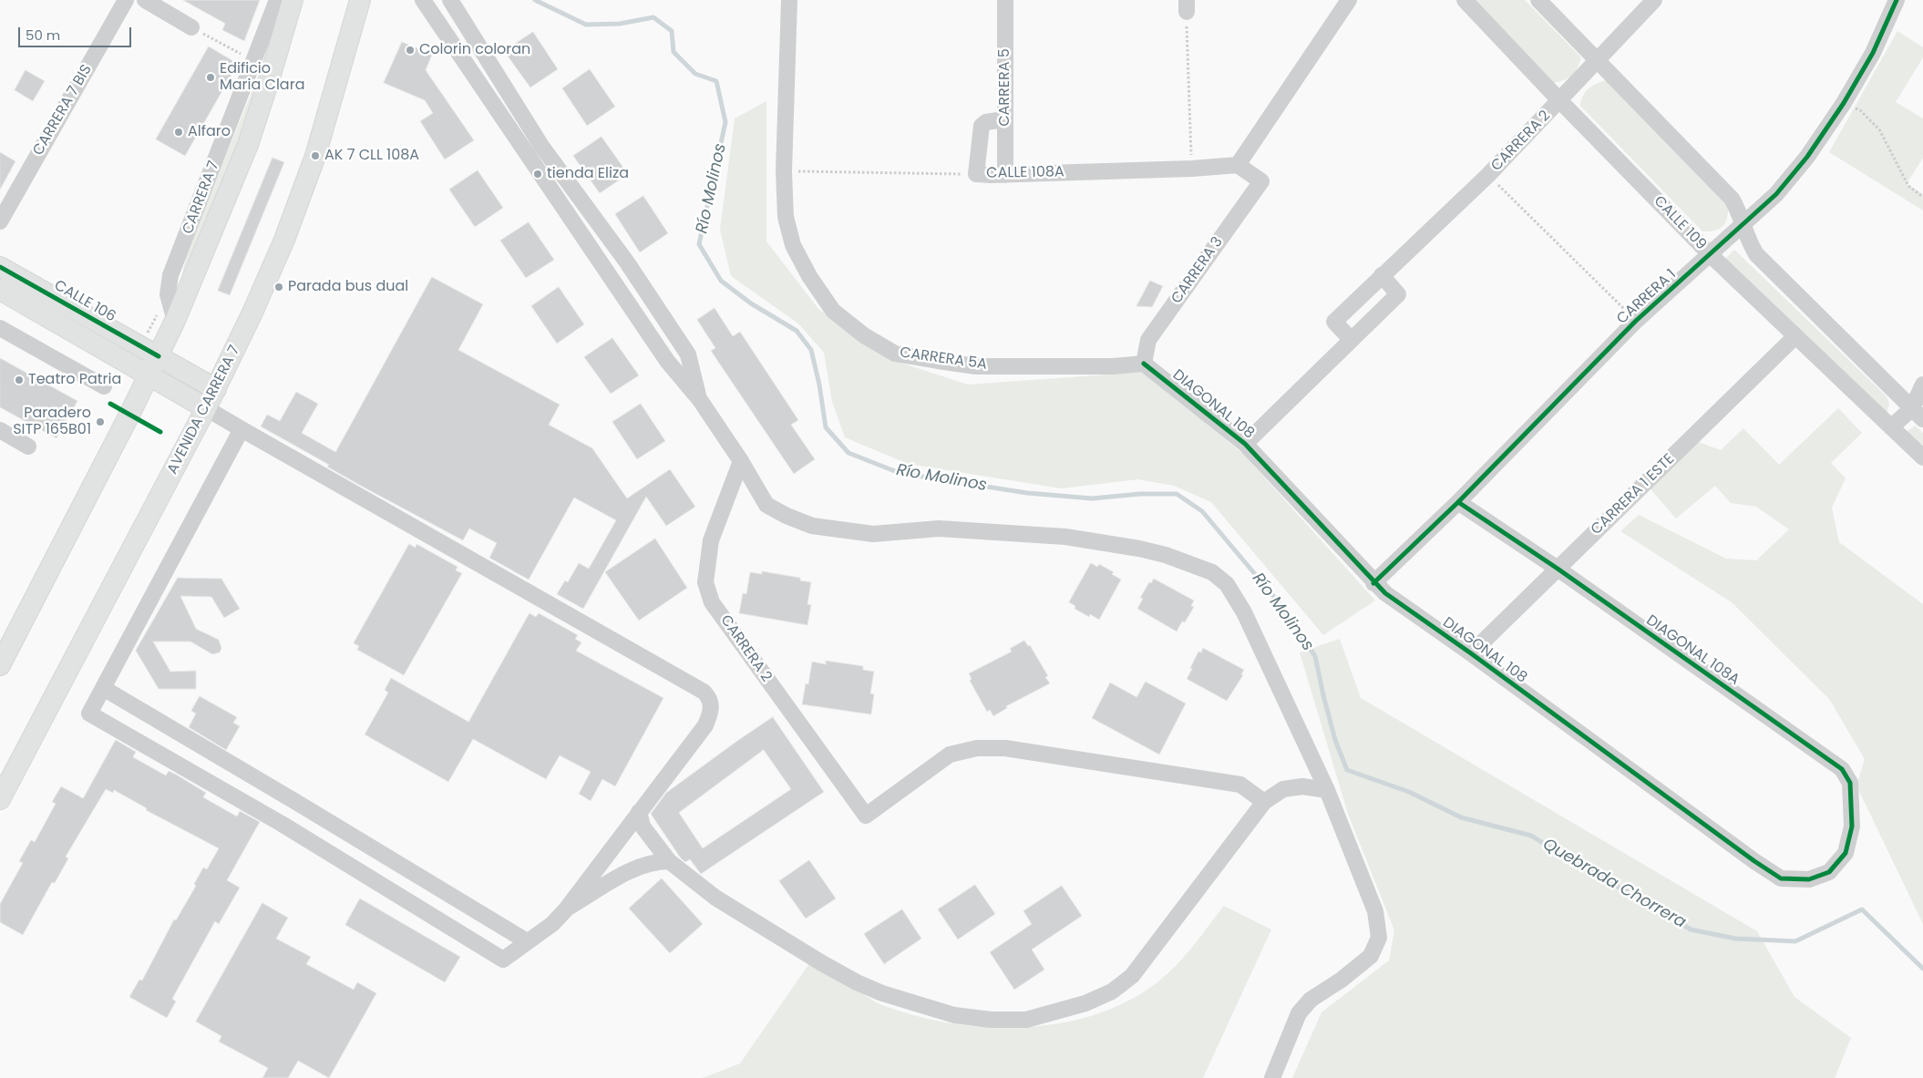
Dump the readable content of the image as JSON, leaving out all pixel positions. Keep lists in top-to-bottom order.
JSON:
{
  "streets": {
    "main road": ["CALLE 106", "AVENIDA CARRERA 7"],
    "street": [
      "CARRERA 5",
      "CARRERA 7 BIS",
      "CARRERA 2",
      "CALLE 108A",
      "CARRERA 7",
      "CALLE 109",
      "CARRERA 3",
      "CARRERA 1",
      "CARRERA 5A",
      "DIAGONAL 108",
      "CARRERA 1 ESTE",
      "DIAGONAL 108A"
    ]
  },
  "crossings": [
    ["CARRERA 5", "CALLE 108A"],
    ["CARRERA 2", "CALLE 109"],
    ["CALLE 108A", "CARRERA 3"],
    ["CALLE 108A", "CARRERA 5A"],
    ["CALLE 109", "CARRERA 1"],
    ["CALLE 109", "CARRERA 1 ESTE"],
    ["CARRERA 3", "CARRERA 5A"],
    ["CARRERA 3", "DIAGONAL 108"],
    ["CARRERA 1", "DIAGONAL 108"],
    ["CARRERA 1", "DIAGONAL 108A"],
    ["CALLE 106", "AVENIDA CARRERA 7"],
    ["CARRERA 5A", "DIAGONAL 108"],
    ["DIAGONAL 108", "CARRERA 1 ESTE"],
    ["DIAGONAL 108", "DIAGONAL 108A"],
    ["CARRERA 1 ESTE", "DIAGONAL 108A"]
  ],
  "water": ["Río Molinos", "Quebrada Chorrera"],
  "places": [
    "Colorin coloran",
    "Edificio Maria Clara",
    "Alfaro",
    "AK 7 CLL 108A",
    "tienda Eliza",
    "Parada bus dual",
    "Teatro Patria",
    "Paradero SITP 165B01"
  ],
  "scale_bar": "50 m"
}
